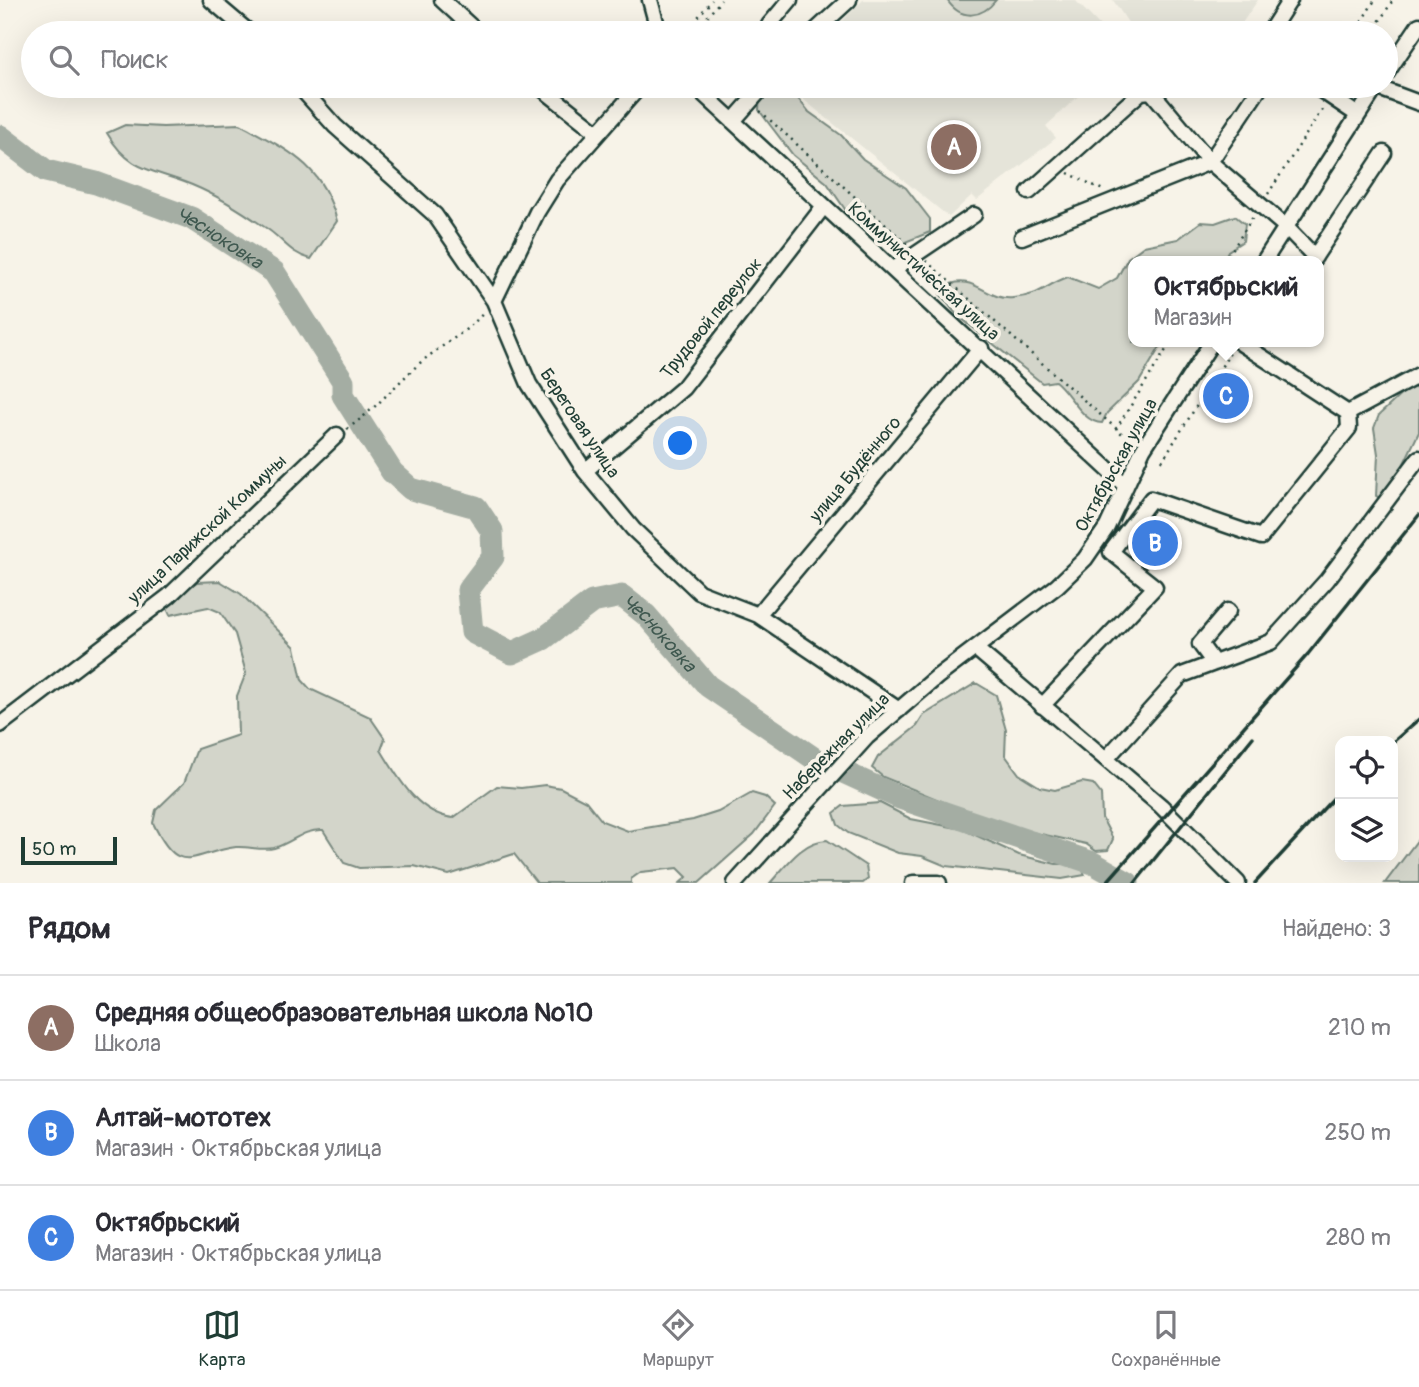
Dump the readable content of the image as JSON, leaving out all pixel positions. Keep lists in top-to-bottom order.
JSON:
{
  "streets": {
    "street": [
      "Коммунистическая улица",
      "Трудовой переулок",
      "Береговая улица",
      "Октябрьская улица",
      "улица Будённого",
      "улица Парижской Коммуны",
      "Набережная улица"
    ]
  },
  "crossings": [
    ["Коммунистическая улица", "Трудовой переулок"],
    ["Коммунистическая улица", "Октябрьская улица"],
    ["Коммунистическая улица", "улица Будённого"],
    ["Трудовой переулок", "Береговая улица"],
    ["Береговая улица", "улица Будённого"],
    ["Береговая улица", "Набережная улица"],
    ["Октябрьская улица", "Набережная улица"]
  ],
  "water": ["Чесноковка"],
  "scale_bar": "50 m",
  "page": {
    "search": "Поиск",
    "pins": ["A", "C", "B"],
    "popup": ["Октябрьский", "Магазин"],
    "scale": "50 m",
    "heading": ["Рядом", "Найдено: 3"],
    "list": [
      {
        "mark": "A",
        "name": "Средняя общеобразовательная школа №10",
        "note": "Школа",
        "value": "210 m"
      },
      {
        "mark": "B",
        "name": "Алтай-мототех",
        "note": "Магазин · Октябрьская улица",
        "value": "250 m"
      },
      {
        "mark": "C",
        "name": "Октябрьский",
        "note": "Магазин · Октябрьская улица",
        "value": "280 m"
      }
    ],
    "nav": ["Карта", "Маршрут", "Сохранённые"]
  }
}
